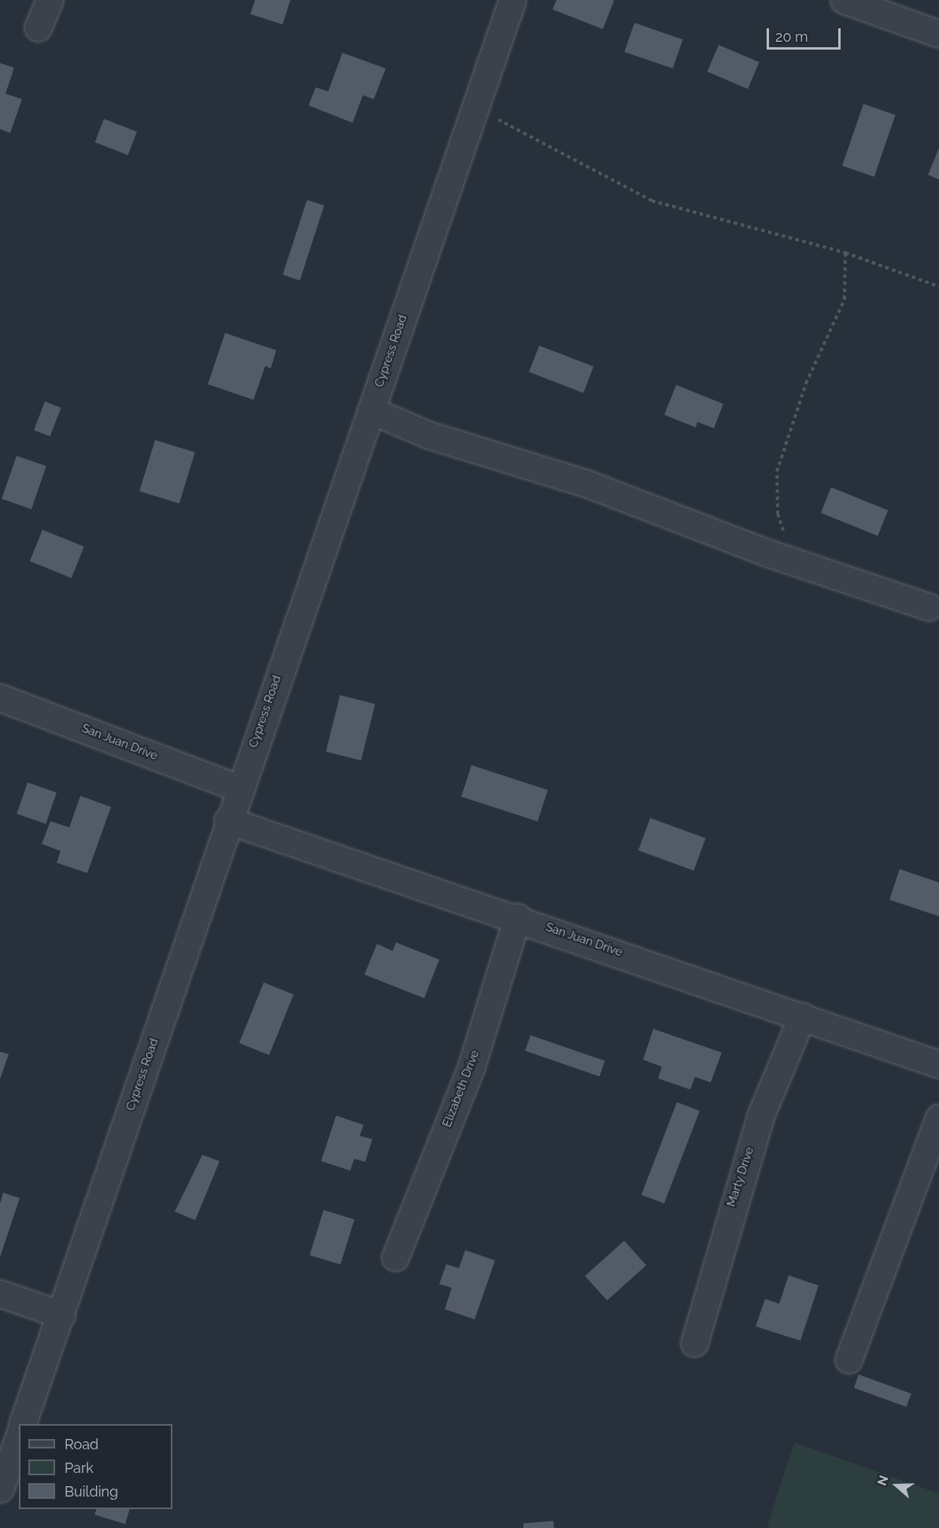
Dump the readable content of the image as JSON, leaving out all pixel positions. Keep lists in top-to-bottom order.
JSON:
{
  "streets": {
    "street": [
      "Cypress Road",
      "San Juan Drive",
      "Elizabeth Drive",
      "Marty Drive"
    ]
  },
  "crossings": [
    ["Cypress Road", "San Juan Drive"],
    ["San Juan Drive", "Elizabeth Drive"],
    ["San Juan Drive", "Marty Drive"]
  ],
  "legend": ["Road", "Park", "Building"],
  "scale_bar": "20 m",
  "north": "left"
}
